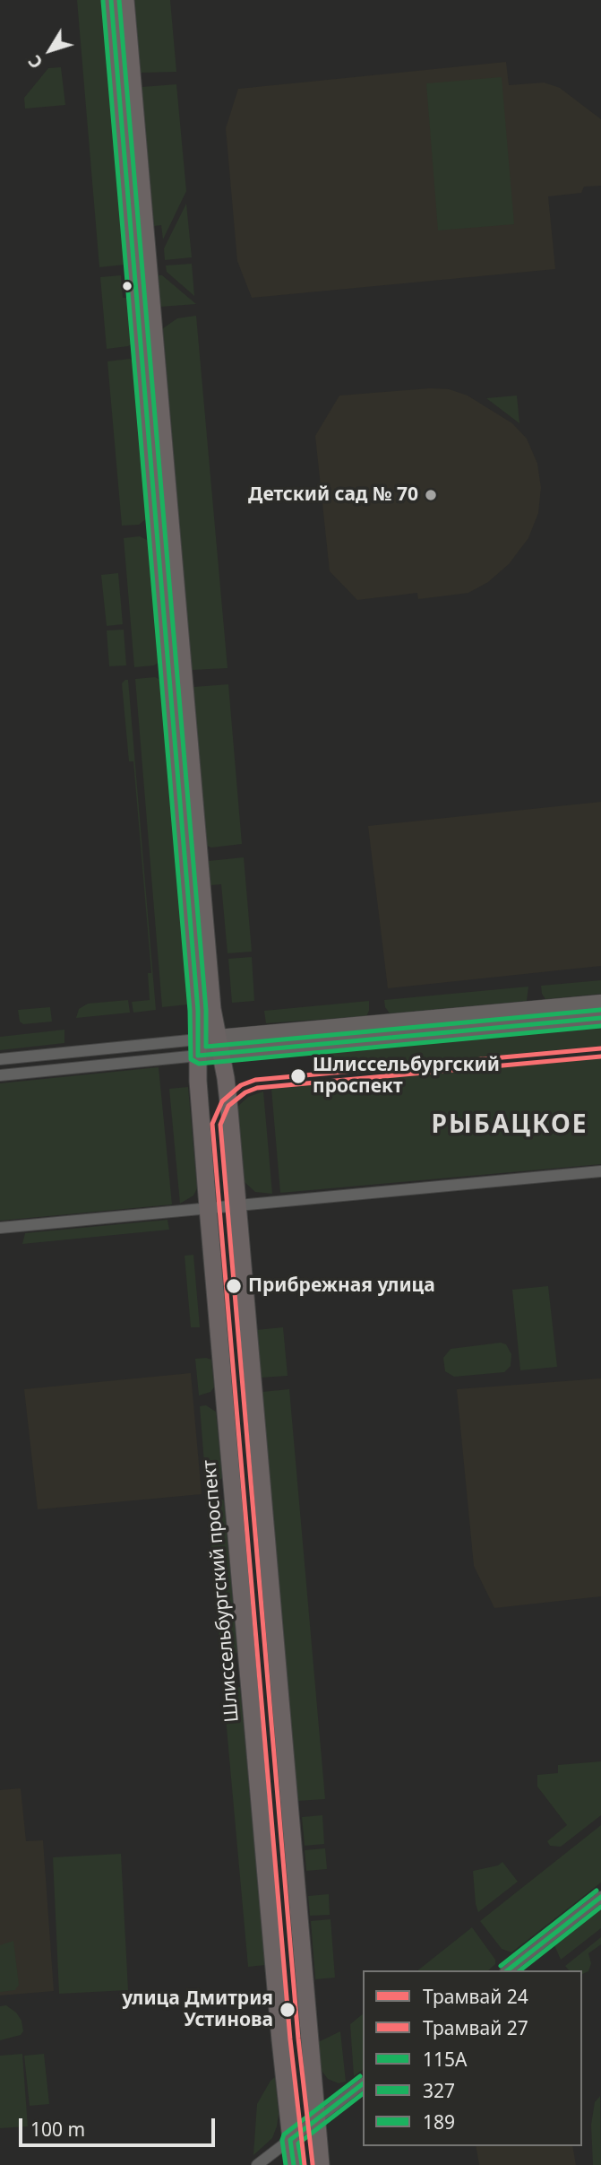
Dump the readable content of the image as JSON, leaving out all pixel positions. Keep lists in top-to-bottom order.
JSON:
{
  "streets": {
    "main road": ["Шлиссельбургский проспект"]
  },
  "districts": ["РЫБАЦКОЕ"],
  "places": [
    "Детский сад № 70",
    "Шлиссельбургский проспект",
    "Прибрежная улица",
    "улица Дмитрия Устинова"
  ],
  "lines": [
    "transit line 115А",
    "transit line 189",
    "transit line 327",
    "tram line 24",
    "tram line 27"
  ],
  "legend": [
    "Трамвай 24",
    "Трамвай 27",
    "115А",
    "327",
    "189"
  ],
  "scale_bar": "100 m",
  "north": "bottom left"
}
